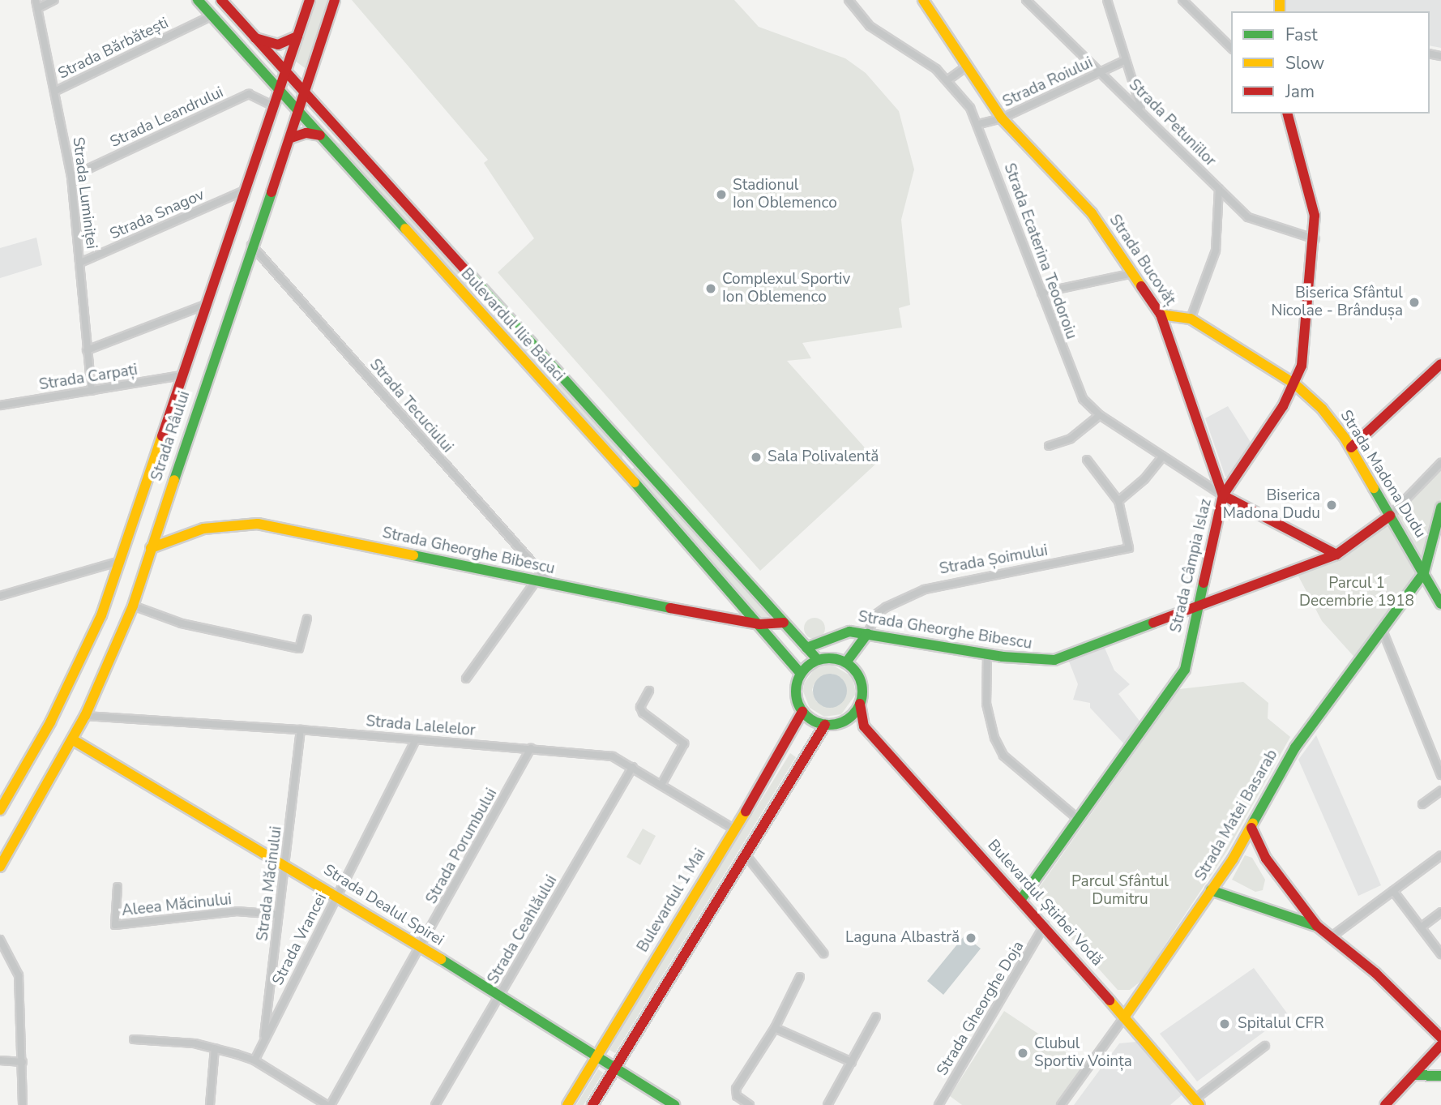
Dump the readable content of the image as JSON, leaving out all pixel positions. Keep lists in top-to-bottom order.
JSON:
{
  "streets": {
    "street": [
      "Strada Bărbătești",
      "Strada Roiului",
      "Strada Leandrului",
      "Strada Petuniilor",
      "Strada Luminiței",
      "Strada Snagov",
      "Strada Ecaterina Teodoroiu",
      "Strada Bucovăț",
      "Bulevardul Ilie Balaci",
      "Strada Carpați",
      "Strada Tecuciului",
      "Strada Râului",
      "Strada Madona Dudu",
      "Strada Gheorghe Bibescu",
      "Strada Șoimului",
      "Strada Câmpia Islaz",
      "Strada Lalelelor",
      "Strada Matei Basarab",
      "Strada Porumbului",
      "Strada Măcinului",
      "Bulevardul 1 Mai",
      "Bulevardul Știrbei Vodă",
      "Aleea Măcinului",
      "Strada Dealul Spirei",
      "Strada Ceahlăului",
      "Strada Vrancei",
      "Strada Gheorghe Doja"
    ]
  },
  "crossings": [
    ["Strada Bărbătești", "Strada Luminiței"],
    ["Strada Bărbătești", "Bulevardul Ilie Balaci"],
    ["Strada Roiului", "Strada Petuniilor"],
    ["Strada Roiului", "Strada Ecaterina Teodoroiu"],
    ["Strada Roiului", "Strada Bucovăț"],
    ["Strada Leandrului", "Strada Luminiței"],
    ["Strada Leandrului", "Strada Râului"],
    ["Strada Petuniilor", "Strada Câmpia Islaz"],
    ["Strada Luminiței", "Strada Snagov"],
    ["Strada Luminiței", "Strada Carpați"],
    ["Strada Snagov", "Strada Râului"],
    ["Strada Ecaterina Teodoroiu", "Strada Bucovăț"],
    ["Strada Ecaterina Teodoroiu", "Strada Câmpia Islaz"],
    ["Strada Bucovăț", "Strada Madona Dudu"],
    ["Strada Bucovăț", "Strada Câmpia Islaz"],
    ["Bulevardul Ilie Balaci", "Strada Râului"],
    ["Bulevardul Ilie Balaci", "Strada Gheorghe Bibescu"],
    ["Bulevardul Ilie Balaci", "Strada Șoimului"],
    ["Bulevardul Ilie Balaci", "Bulevardul 1 Mai"],
    ["Strada Carpați", "Strada Râului"],
    ["Strada Tecuciului", "Strada Râului"],
    ["Strada Tecuciului", "Strada Gheorghe Bibescu"],
    ["Strada Râului", "Strada Gheorghe Bibescu"],
    ["Strada Râului", "Strada Lalelelor"],
    ["Strada Râului", "Strada Dealul Spirei"],
    ["Strada Madona Dudu", "Strada Gheorghe Bibescu"],
    ["Strada Madona Dudu", "Strada Câmpia Islaz"],
    ["Strada Madona Dudu", "Strada Matei Basarab"],
    ["Strada Gheorghe Bibescu", "Strada Șoimului"],
    ["Strada Gheorghe Bibescu", "Strada Câmpia Islaz"],
    ["Strada Șoimului", "Bulevardul 1 Mai"],
    ["Strada Câmpia Islaz", "Bulevardul Știrbei Vodă"],
    ["Strada Lalelelor", "Strada Porumbului"],
    ["Strada Lalelelor", "Strada Măcinului"],
    ["Strada Lalelelor", "Bulevardul 1 Mai"],
    ["Strada Lalelelor", "Strada Ceahlăului"],
    ["Strada Lalelelor", "Strada Vrancei"],
    ["Strada Matei Basarab", "Bulevardul Știrbei Vodă"],
    ["Strada Porumbului", "Strada Dealul Spirei"],
    ["Strada Măcinului", "Aleea Măcinului"],
    ["Strada Măcinului", "Strada Dealul Spirei"],
    ["Strada Măcinului", "Strada Vrancei"],
    ["Bulevardul 1 Mai", "Strada Dealul Spirei"],
    ["Bulevardul Știrbei Vodă", "Strada Gheorghe Doja"],
    ["Strada Dealul Spirei", "Strada Ceahlăului"],
    ["Strada Dealul Spirei", "Strada Vrancei"]
  ],
  "parks": ["Parcul 1 Decembrie 1918", "Parcul Sfântul Dumitru"],
  "places": [
    "Stadionul Ion Oblemenco",
    "Complexul Sportiv Ion Oblemenco",
    "Biserica Sfântul Nicolae - Brândușa",
    "Sala Polivalentă",
    "Biserica Madona Dudu",
    "Laguna Albastră",
    "Spitalul CFR",
    "Clubul Sportiv Voința"
  ],
  "legend": ["Fast", "Slow", "Jam"]
}
